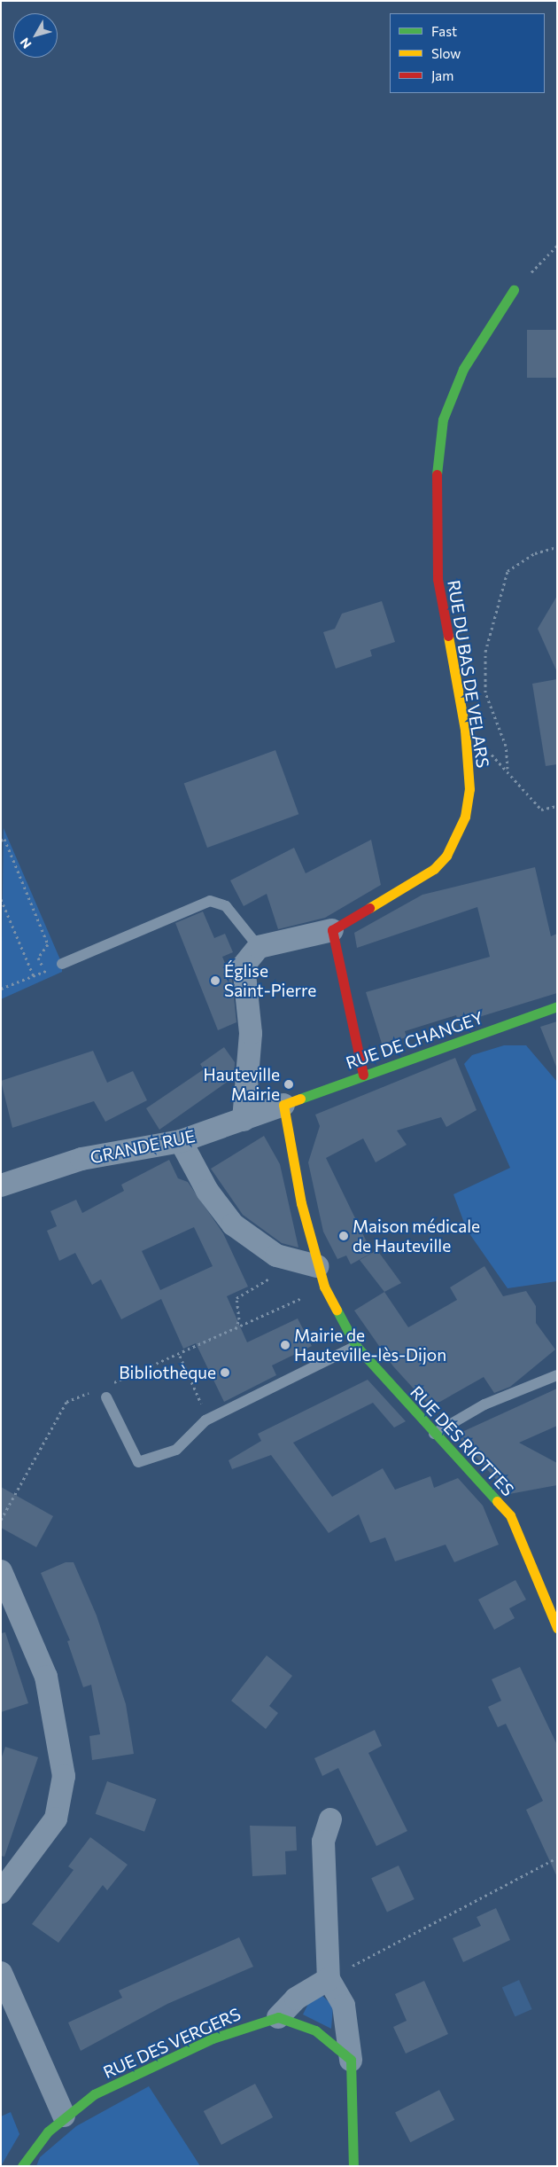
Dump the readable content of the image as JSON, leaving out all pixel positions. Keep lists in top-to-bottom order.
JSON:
{
  "streets": {
    "street": [
      "RUE DU BAS DE VELARS",
      "RUE DE CHANGEY",
      "GRANDE RUE",
      "RUE DES RIOTTES",
      "RUE DES VERGERS"
    ]
  },
  "crossings": [
    ["RUE DE CHANGEY", "GRANDE RUE"],
    ["RUE DE CHANGEY", "RUE DES RIOTTES"],
    ["GRANDE RUE", "RUE DES RIOTTES"]
  ],
  "places": [
    "Église Saint-Pierre",
    "Hauteville Mairie",
    "Maison médicale de Hauteville",
    "Mairie de Hauteville-lès-Dijon",
    "Bibliothèque"
  ],
  "legend": ["Fast", "Slow", "Jam"],
  "north": "bottom left"
}
